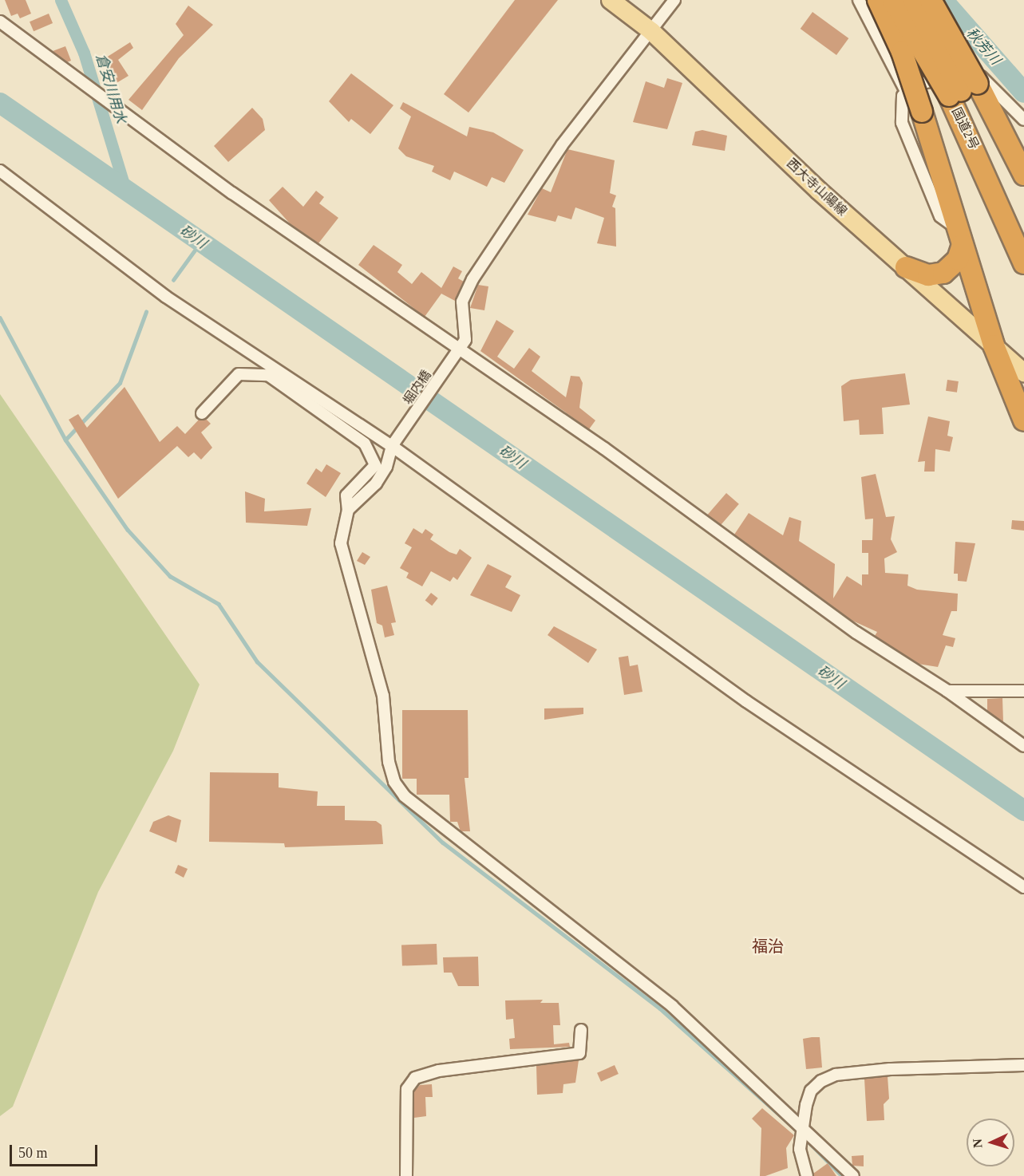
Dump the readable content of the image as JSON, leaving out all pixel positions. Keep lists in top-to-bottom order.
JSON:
{
  "streets": {
    "highway": ["国道2号"],
    "main road": ["西大寺山陽線"],
    "street": ["堀内橋"]
  },
  "districts": ["福治"],
  "water": ["秋芳川", "倉安川用水", "砂川"],
  "scale_bar": "50 m",
  "north": "left"
}
